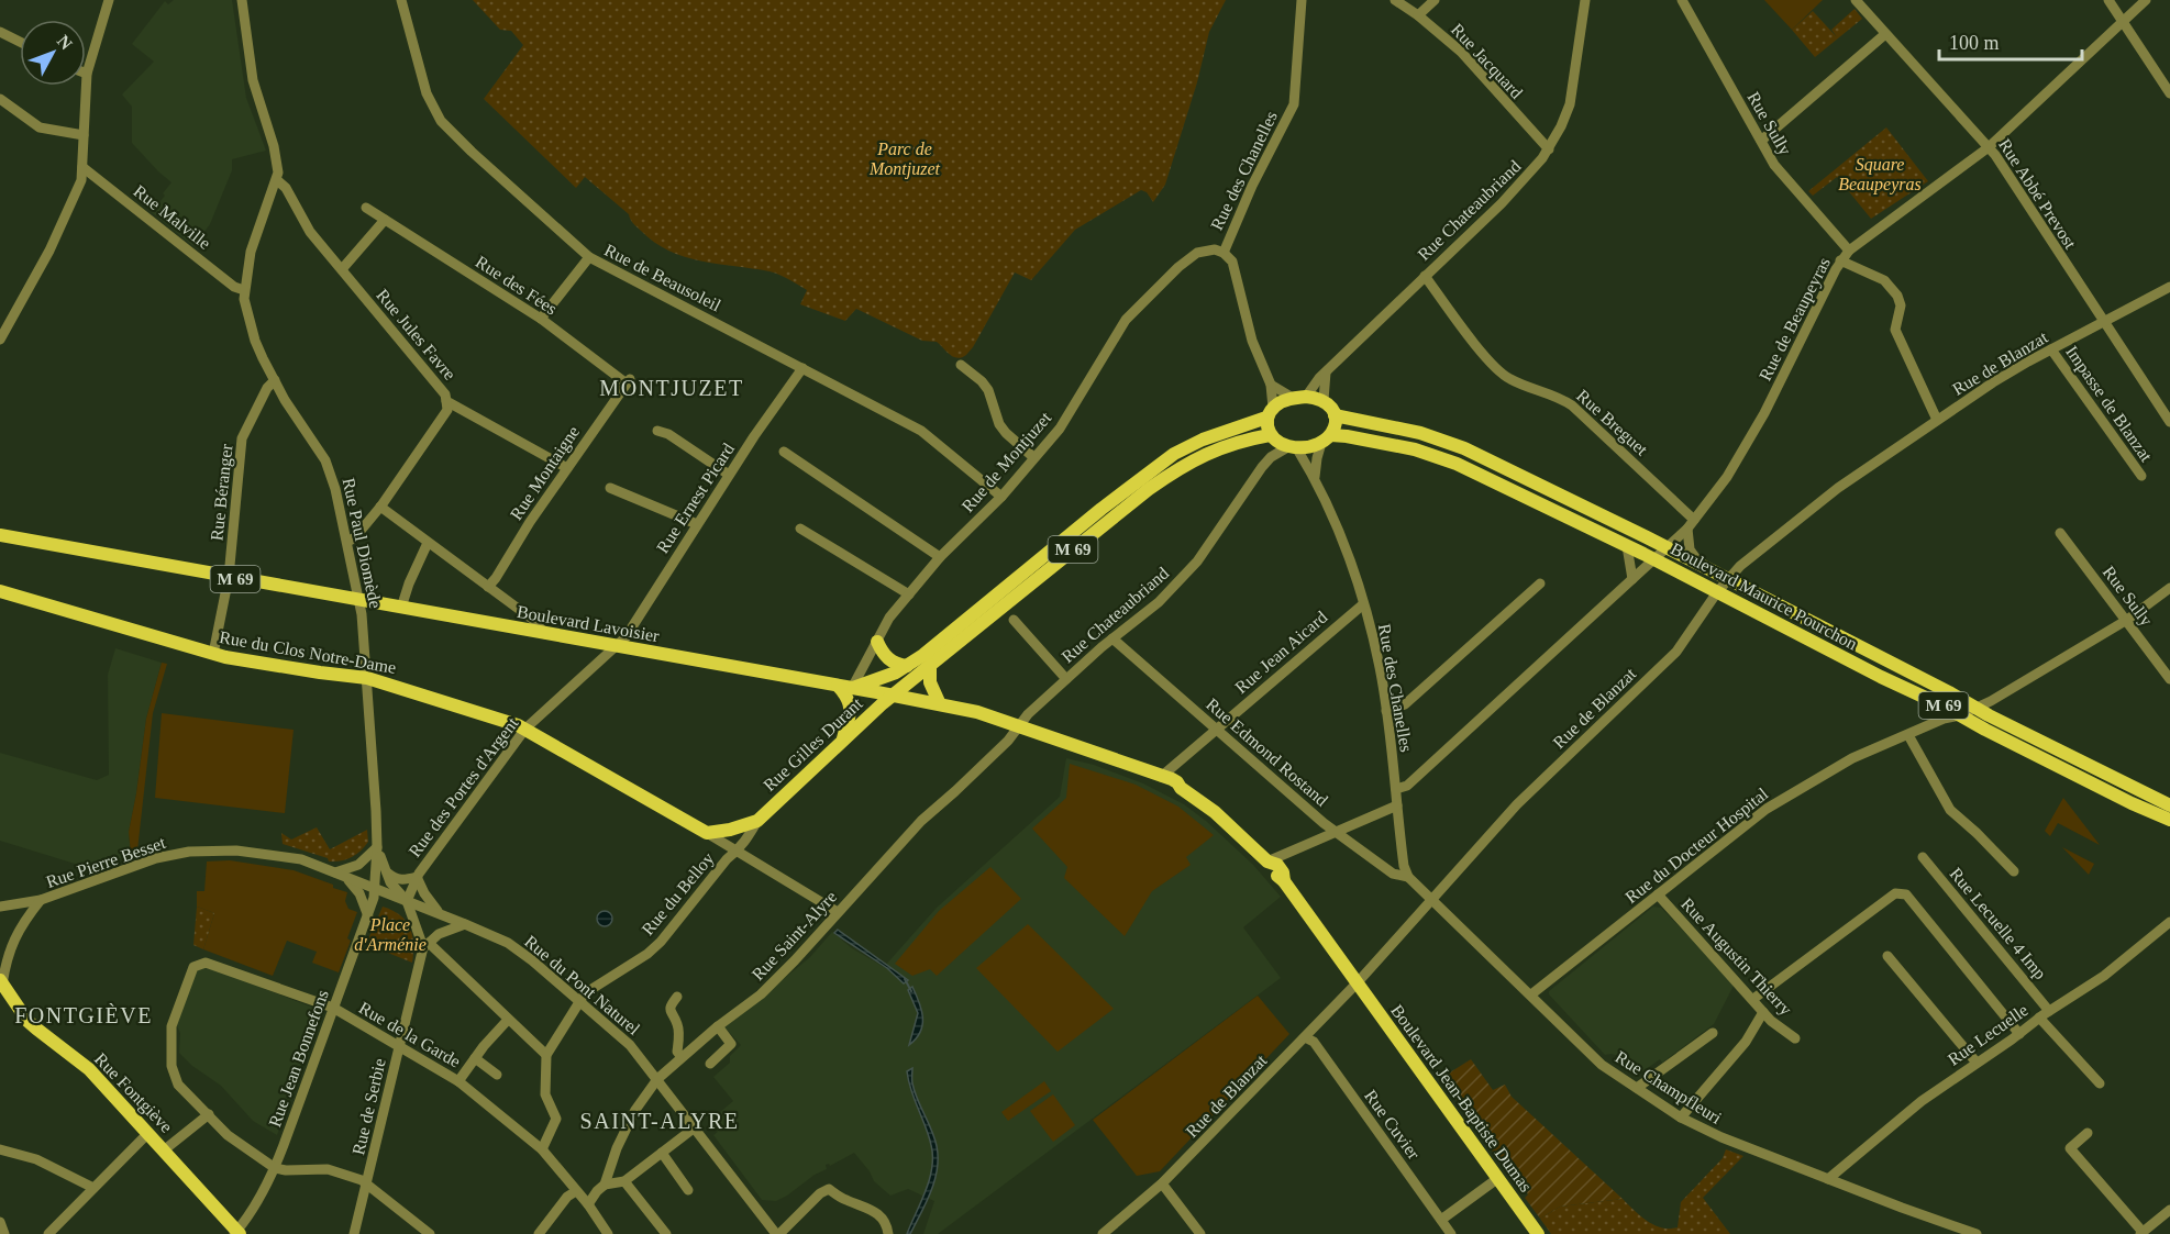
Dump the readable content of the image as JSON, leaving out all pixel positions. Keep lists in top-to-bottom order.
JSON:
{
  "streets": {
    "main road": [
      "M 69",
      "Boulevard Maurice Pourchon",
      "Boulevard Lavoisier",
      "Rue du Clos Notre-Dame",
      "Rue Gilles Durant",
      "Rue Fontgiève",
      "Boulevard Jean-Baptiste Dumas"
    ],
    "street": [
      "Rue Jacquard",
      "Rue Sully",
      "Rue des Chanelles",
      "Rue Abbé Prevost",
      "Rue Chateaubriand",
      "Rue Malville",
      "Rue de Beausoleil",
      "Rue des Fées",
      "Rue de Beaupeyras",
      "Rue Jules Favre",
      "Rue de Blanzat",
      "Impasse de Blanzat",
      "Rue Breguet",
      "Rue de Montjuzet",
      "Rue Montaigne",
      "Rue Béranger",
      "Rue Ernest Picard",
      "Rue Paul Diomède",
      "Rue Jean Aicard",
      "Rue Edmond Rostand",
      "Rue des Portes d'Argent",
      "Rue du Docteur Hospital",
      "Rue Pierre Besset",
      "Rue du Belloy",
      "Rue Lecuelle 4 Imp",
      "Rue Saint-Alyre",
      "Rue Augustin Thierry",
      "Rue du Pont Naturel",
      "Rue de la Garde",
      "Rue Lecuelle",
      "Rue Jean Bonnefons",
      "Rue Champfleuri",
      "Rue de Serbie",
      "Rue Cuvier"
    ]
  },
  "crossings": [
    ["Rue Jacquard", "Rue Chateaubriand"],
    ["Rue Sully", "Rue de Beaupeyras"],
    ["Rue Sully", "Rue du Docteur Hospital"],
    ["Rue des Chanelles", "Rue Chateaubriand"],
    ["Rue des Chanelles", "Rue de Beaupeyras"],
    ["Rue des Chanelles", "Rue de Montjuzet"],
    ["Rue des Chanelles", "M 69"],
    ["Rue des Chanelles", "Boulevard Maurice Pourchon"],
    ["Rue des Chanelles", "Rue Jean Aicard"],
    ["Rue des Chanelles", "Rue Edmond Rostand"],
    ["Rue Abbé Prevost", "Rue de Beaupeyras"],
    ["Rue Abbé Prevost", "Rue de Blanzat"],
    ["Rue Chateaubriand", "Rue Breguet"],
    ["Rue Chateaubriand", "M 69"],
    ["Rue Chateaubriand", "Boulevard Maurice Pourchon"],
    ["Rue Chateaubriand", "Boulevard Lavoisier"],
    ["Rue Chateaubriand", "Rue Edmond Rostand"],
    ["Rue Chateaubriand", "Rue Saint-Alyre"],
    ["Rue Malville", "Rue Paul Diomède"],
    ["Rue de Beausoleil", "Rue de Montjuzet"],
    ["Rue de Beausoleil", "Rue Ernest Picard"],
    ["Rue des Fées", "Rue Montaigne"],
    ["Rue de Beaupeyras", "Rue Breguet"],
    ["Rue de Beaupeyras", "Boulevard Maurice Pourchon"],
    ["Rue Jules Favre", "Rue Montaigne"],
    ["Rue Jules Favre", "Rue Paul Diomède"],
    ["Rue de Blanzat", "Impasse de Blanzat"],
    ["Rue de Blanzat", "Boulevard Maurice Pourchon"],
    ["Rue de Blanzat", "Boulevard Lavoisier"],
    ["Rue de Blanzat", "Rue Champfleuri"],
    ["Rue de Blanzat", "Boulevard Jean-Baptiste Dumas"],
    ["Rue de Blanzat", "Rue Cuvier"],
    ["Rue de Montjuzet", "M 69"],
    ["Rue de Montjuzet", "Boulevard Lavoisier"],
    ["Rue Béranger", "Rue Paul Diomède"],
    ["Rue Béranger", "Boulevard Lavoisier"],
    ["Rue Béranger", "Rue du Clos Notre-Dame"],
    ["Rue Ernest Picard", "Boulevard Lavoisier"],
    ["Rue Ernest Picard", "Rue des Portes d'Argent"],
    ["Rue Paul Diomède", "Boulevard Lavoisier"],
    ["Rue Paul Diomède", "Rue du Clos Notre-Dame"],
    ["Rue Paul Diomède", "Rue des Portes d'Argent"],
    ["Rue Paul Diomède", "Rue du Pont Naturel"],
    ["Rue Paul Diomède", "Rue Jean Bonnefons"],
    ["M 69", "Boulevard Maurice Pourchon"],
    ["M 69", "Boulevard Lavoisier"],
    ["M 69", "Rue Gilles Durant"],
    ["Boulevard Maurice Pourchon", "Rue du Docteur Hospital"],
    ["Boulevard Lavoisier", "Rue Jean Aicard"],
    ["Boulevard Lavoisier", "Rue Gilles Durant"],
    ["Boulevard Lavoisier", "Rue des Portes d'Argent"],
    ["Boulevard Lavoisier", "Rue Saint-Alyre"],
    ["Boulevard Lavoisier", "Boulevard Jean-Baptiste Dumas"],
    ["Rue du Clos Notre-Dame", "Rue Gilles Durant"],
    ["Rue du Clos Notre-Dame", "Rue des Portes d'Argent"],
    ["Rue du Clos Notre-Dame", "Rue du Belloy"],
    ["Rue du Clos Notre-Dame", "Rue Saint-Alyre"],
    ["Rue Jean Aicard", "Rue Edmond Rostand"],
    ["Rue Gilles Durant", "Rue du Belloy"],
    ["Rue des Portes d'Argent", "Rue du Pont Naturel"],
    ["Rue du Docteur Hospital", "Rue Augustin Thierry"],
    ["Rue du Docteur Hospital", "Rue Champfleuri"],
    ["Rue Pierre Besset", "Rue du Pont Naturel"],
    ["Rue Pierre Besset", "Rue Fontgiève"],
    ["Rue du Belloy", "Rue du Pont Naturel"],
    ["Rue Lecuelle 4 Imp", "Rue Lecuelle"],
    ["Rue Saint-Alyre", "Rue du Pont Naturel"],
    ["Rue Saint-Alyre", "Rue de la Garde"],
    ["Rue du Pont Naturel", "Rue Jean Bonnefons"],
    ["Rue de la Garde", "Rue Jean Bonnefons"],
    ["Rue de la Garde", "Rue de Serbie"],
    ["Rue Lecuelle", "Rue Champfleuri"],
    ["Rue Jean Bonnefons", "Rue Fontgiève"]
  ],
  "districts": ["MONTJUZET", "FONTGIÈVE", "SAINT-ALYRE"],
  "parks": ["Parc de Montjuzet", "Square Beaupeyras", "Place d'Arménie"],
  "scale_bar": "100 m",
  "north": "top right"
}
